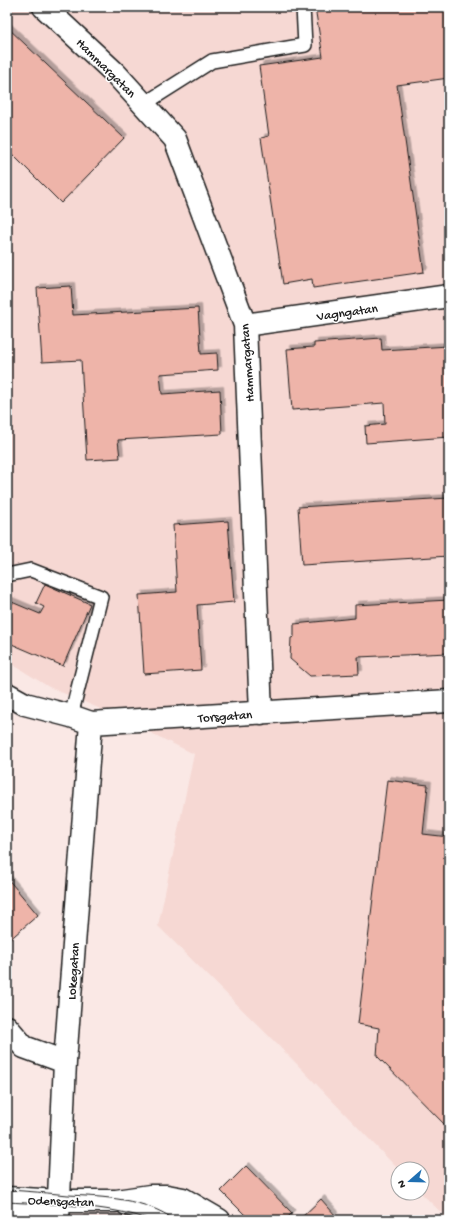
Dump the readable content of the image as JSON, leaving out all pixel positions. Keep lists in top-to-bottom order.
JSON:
{
  "streets": {
    "street": [
      "Hammargatan",
      "Vagngatan",
      "Torsgatan",
      "Lokegatan",
      "Odensgatan"
    ]
  },
  "crossings": [
    ["Hammargatan", "Vagngatan"],
    ["Hammargatan", "Torsgatan"],
    ["Torsgatan", "Lokegatan"],
    ["Lokegatan", "Odensgatan"]
  ],
  "north": "left"
}
